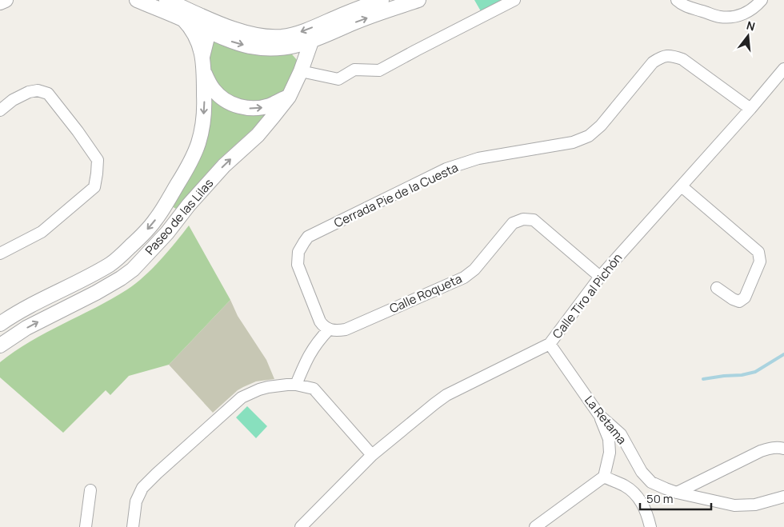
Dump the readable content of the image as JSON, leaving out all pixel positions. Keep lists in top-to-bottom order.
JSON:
{
  "streets": {
    "street": [
      "Cerrada Pie de la Cuesta",
      "Paseo de las Lilas",
      "Calle Roqueta",
      "Calle Tiro al Pichón",
      "La Retama"
    ]
  },
  "crossings": [
    ["Cerrada Pie de la Cuesta", "Calle Roqueta"],
    ["Cerrada Pie de la Cuesta", "Calle Tiro al Pichón"],
    ["Calle Roqueta", "Calle Tiro al Pichón"],
    ["Calle Tiro al Pichón", "La Retama"]
  ],
  "scale_bar": "50 m",
  "north": "top"
}
